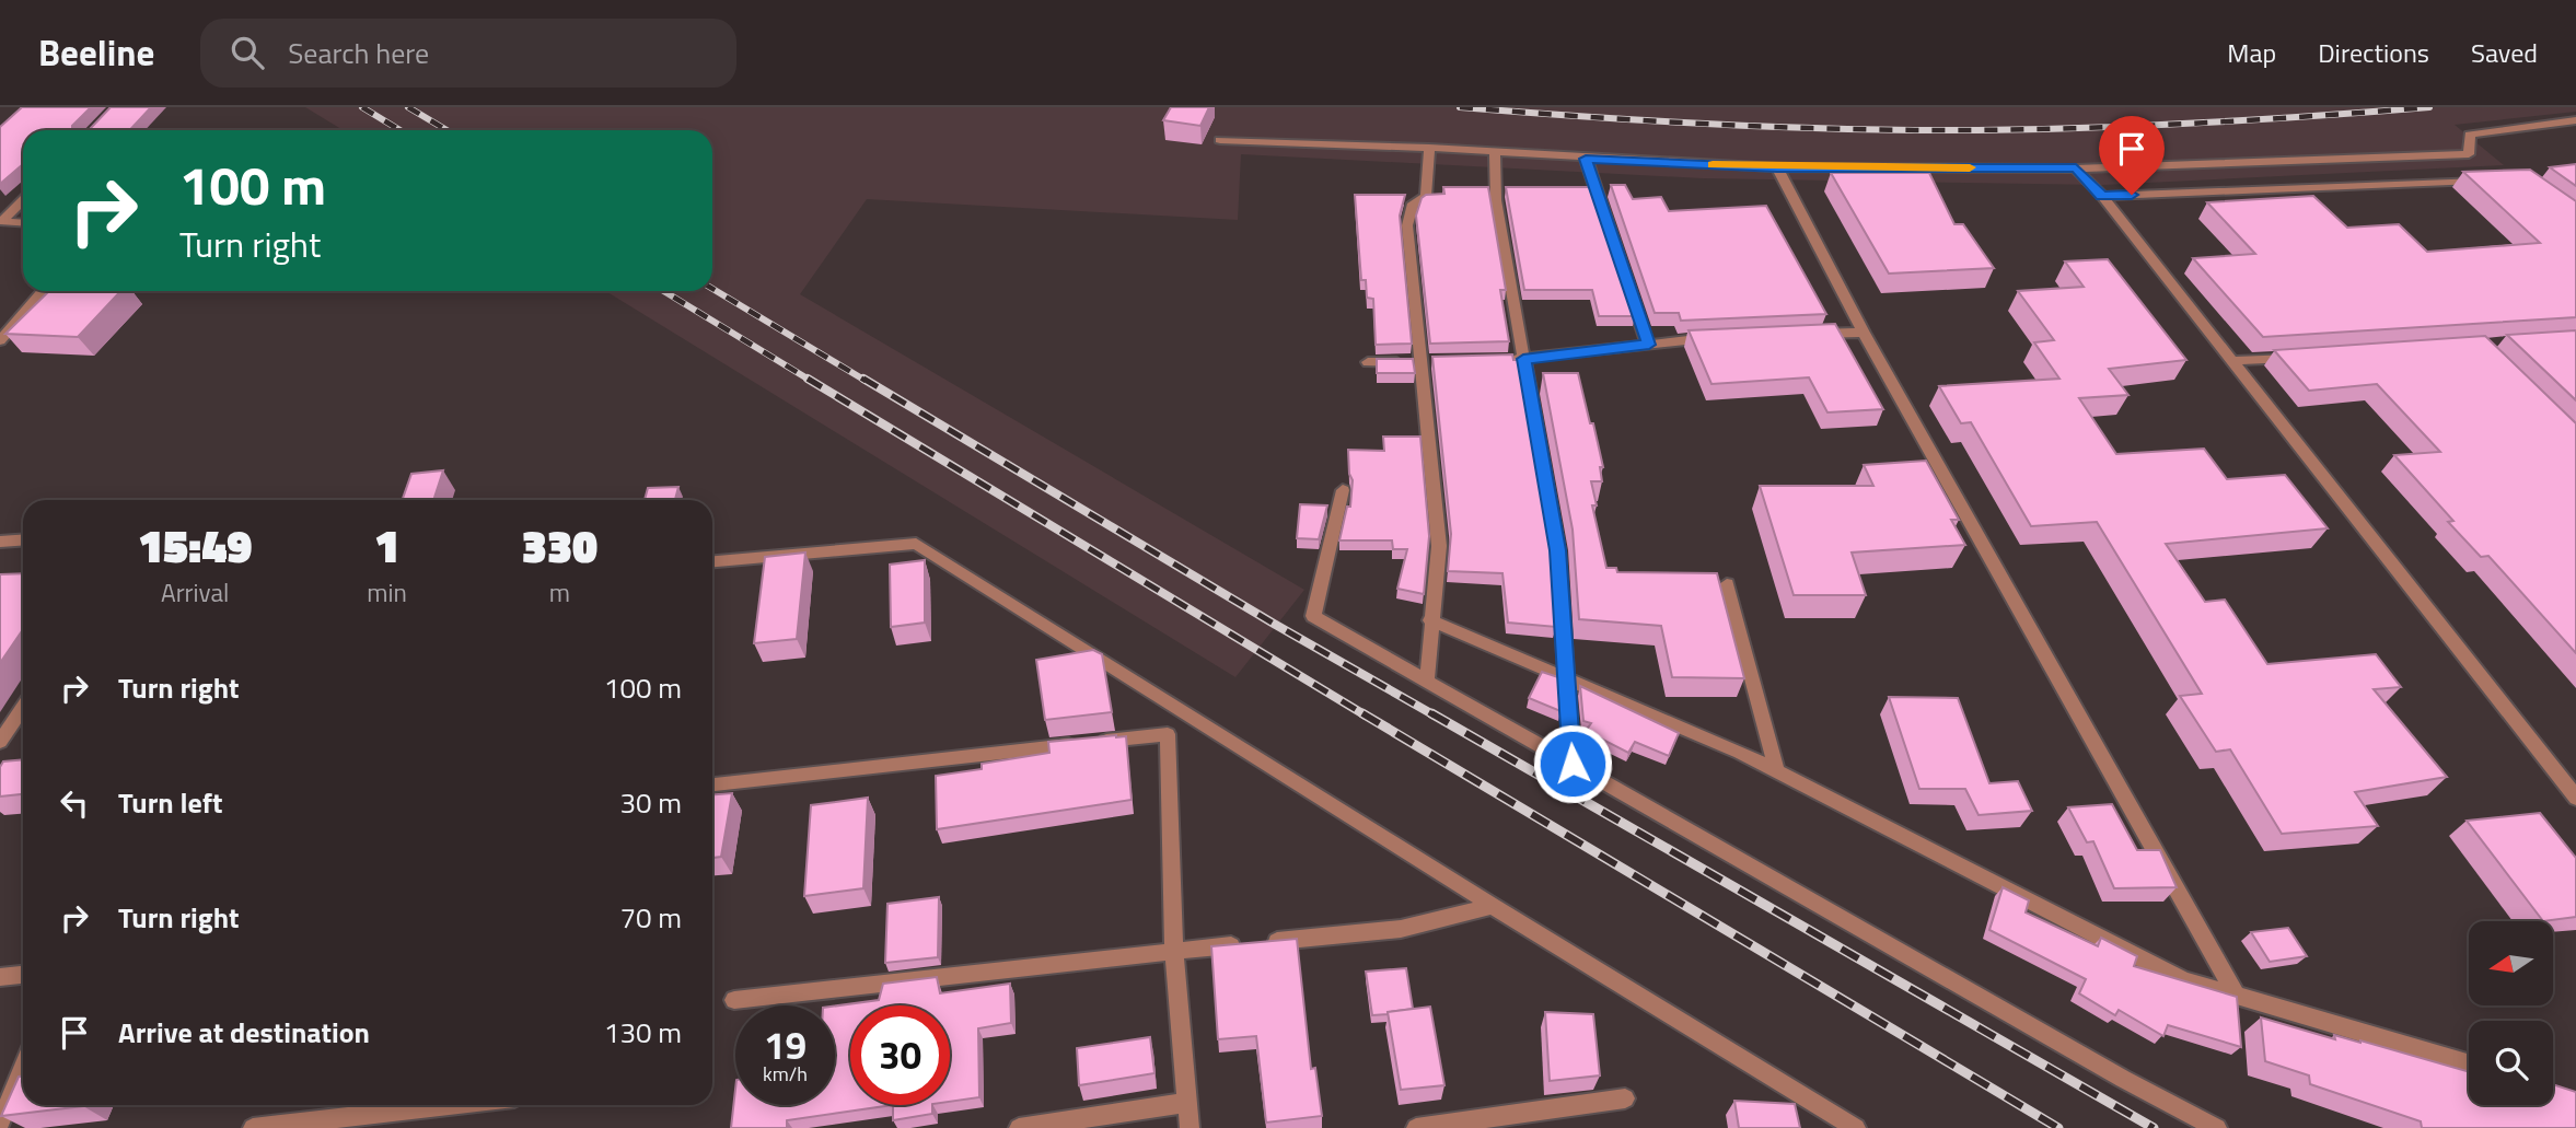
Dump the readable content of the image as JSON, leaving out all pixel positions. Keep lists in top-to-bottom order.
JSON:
{
  "north": "left",
  "page": {
    "header": "Beeline",
    "search": "Search here",
    "nav": ["Map", "Directions", "Saved"],
    "turn": ["100 m", "Turn right"],
    "eta": [
      "15:49",
      "Arrival",
      "1",
      "min",
      "330",
      "m"
    ],
    "list": [
      {
        "name": "Turn right",
        "value": "100 m"
      },
      {
        "name": "Turn left",
        "value": "30 m"
      },
      {
        "name": "Turn right",
        "value": "70 m"
      },
      {
        "name": "Arrive at destination",
        "value": "130 m"
      }
    ],
    "speed": "19 km/h",
    "limit": "30"
  }
}
